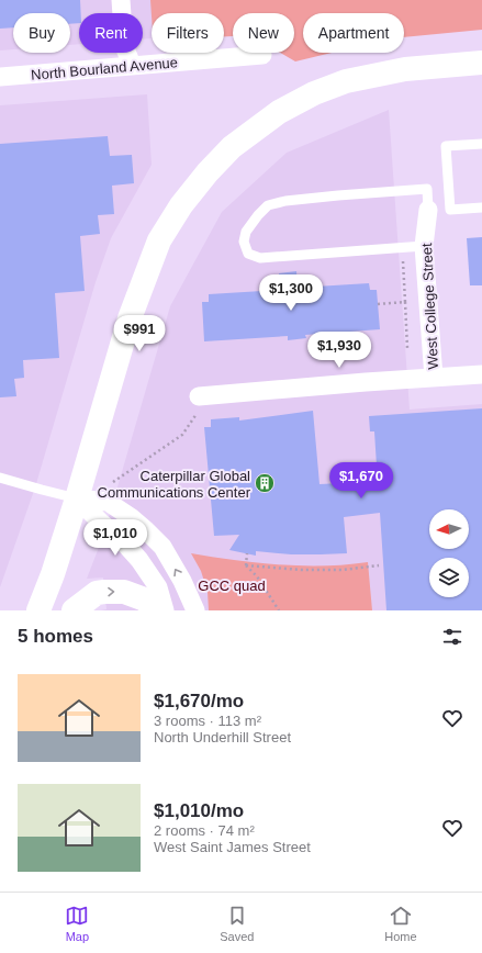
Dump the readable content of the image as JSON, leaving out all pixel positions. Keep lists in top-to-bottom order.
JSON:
{
  "streets": {
    "street": ["North Bourland Avenue", "West College Street"]
  },
  "parks": ["GCC quad"],
  "places": {
    "building": ["Caterpillar Global Communications Center"]
  },
  "north": "left",
  "page": {
    "chip": [
      "Buy",
      "Rent",
      "Filters",
      "New",
      "Apartment"
    ],
    "price": [
      "$1,300",
      "$991",
      "$1,930",
      "$1,670",
      "$1,010"
    ],
    "heading": "5 homes",
    "list": [
      {
        "name": "$1,670/mo",
        "note": "3 rooms · 113 m² · North Underhill Street"
      },
      {
        "name": "$1,010/mo",
        "note": "2 rooms · 74 m² · West Saint James Street"
      }
    ],
    "tabs": ["Map", "Saved", "Home"]
  }
}
